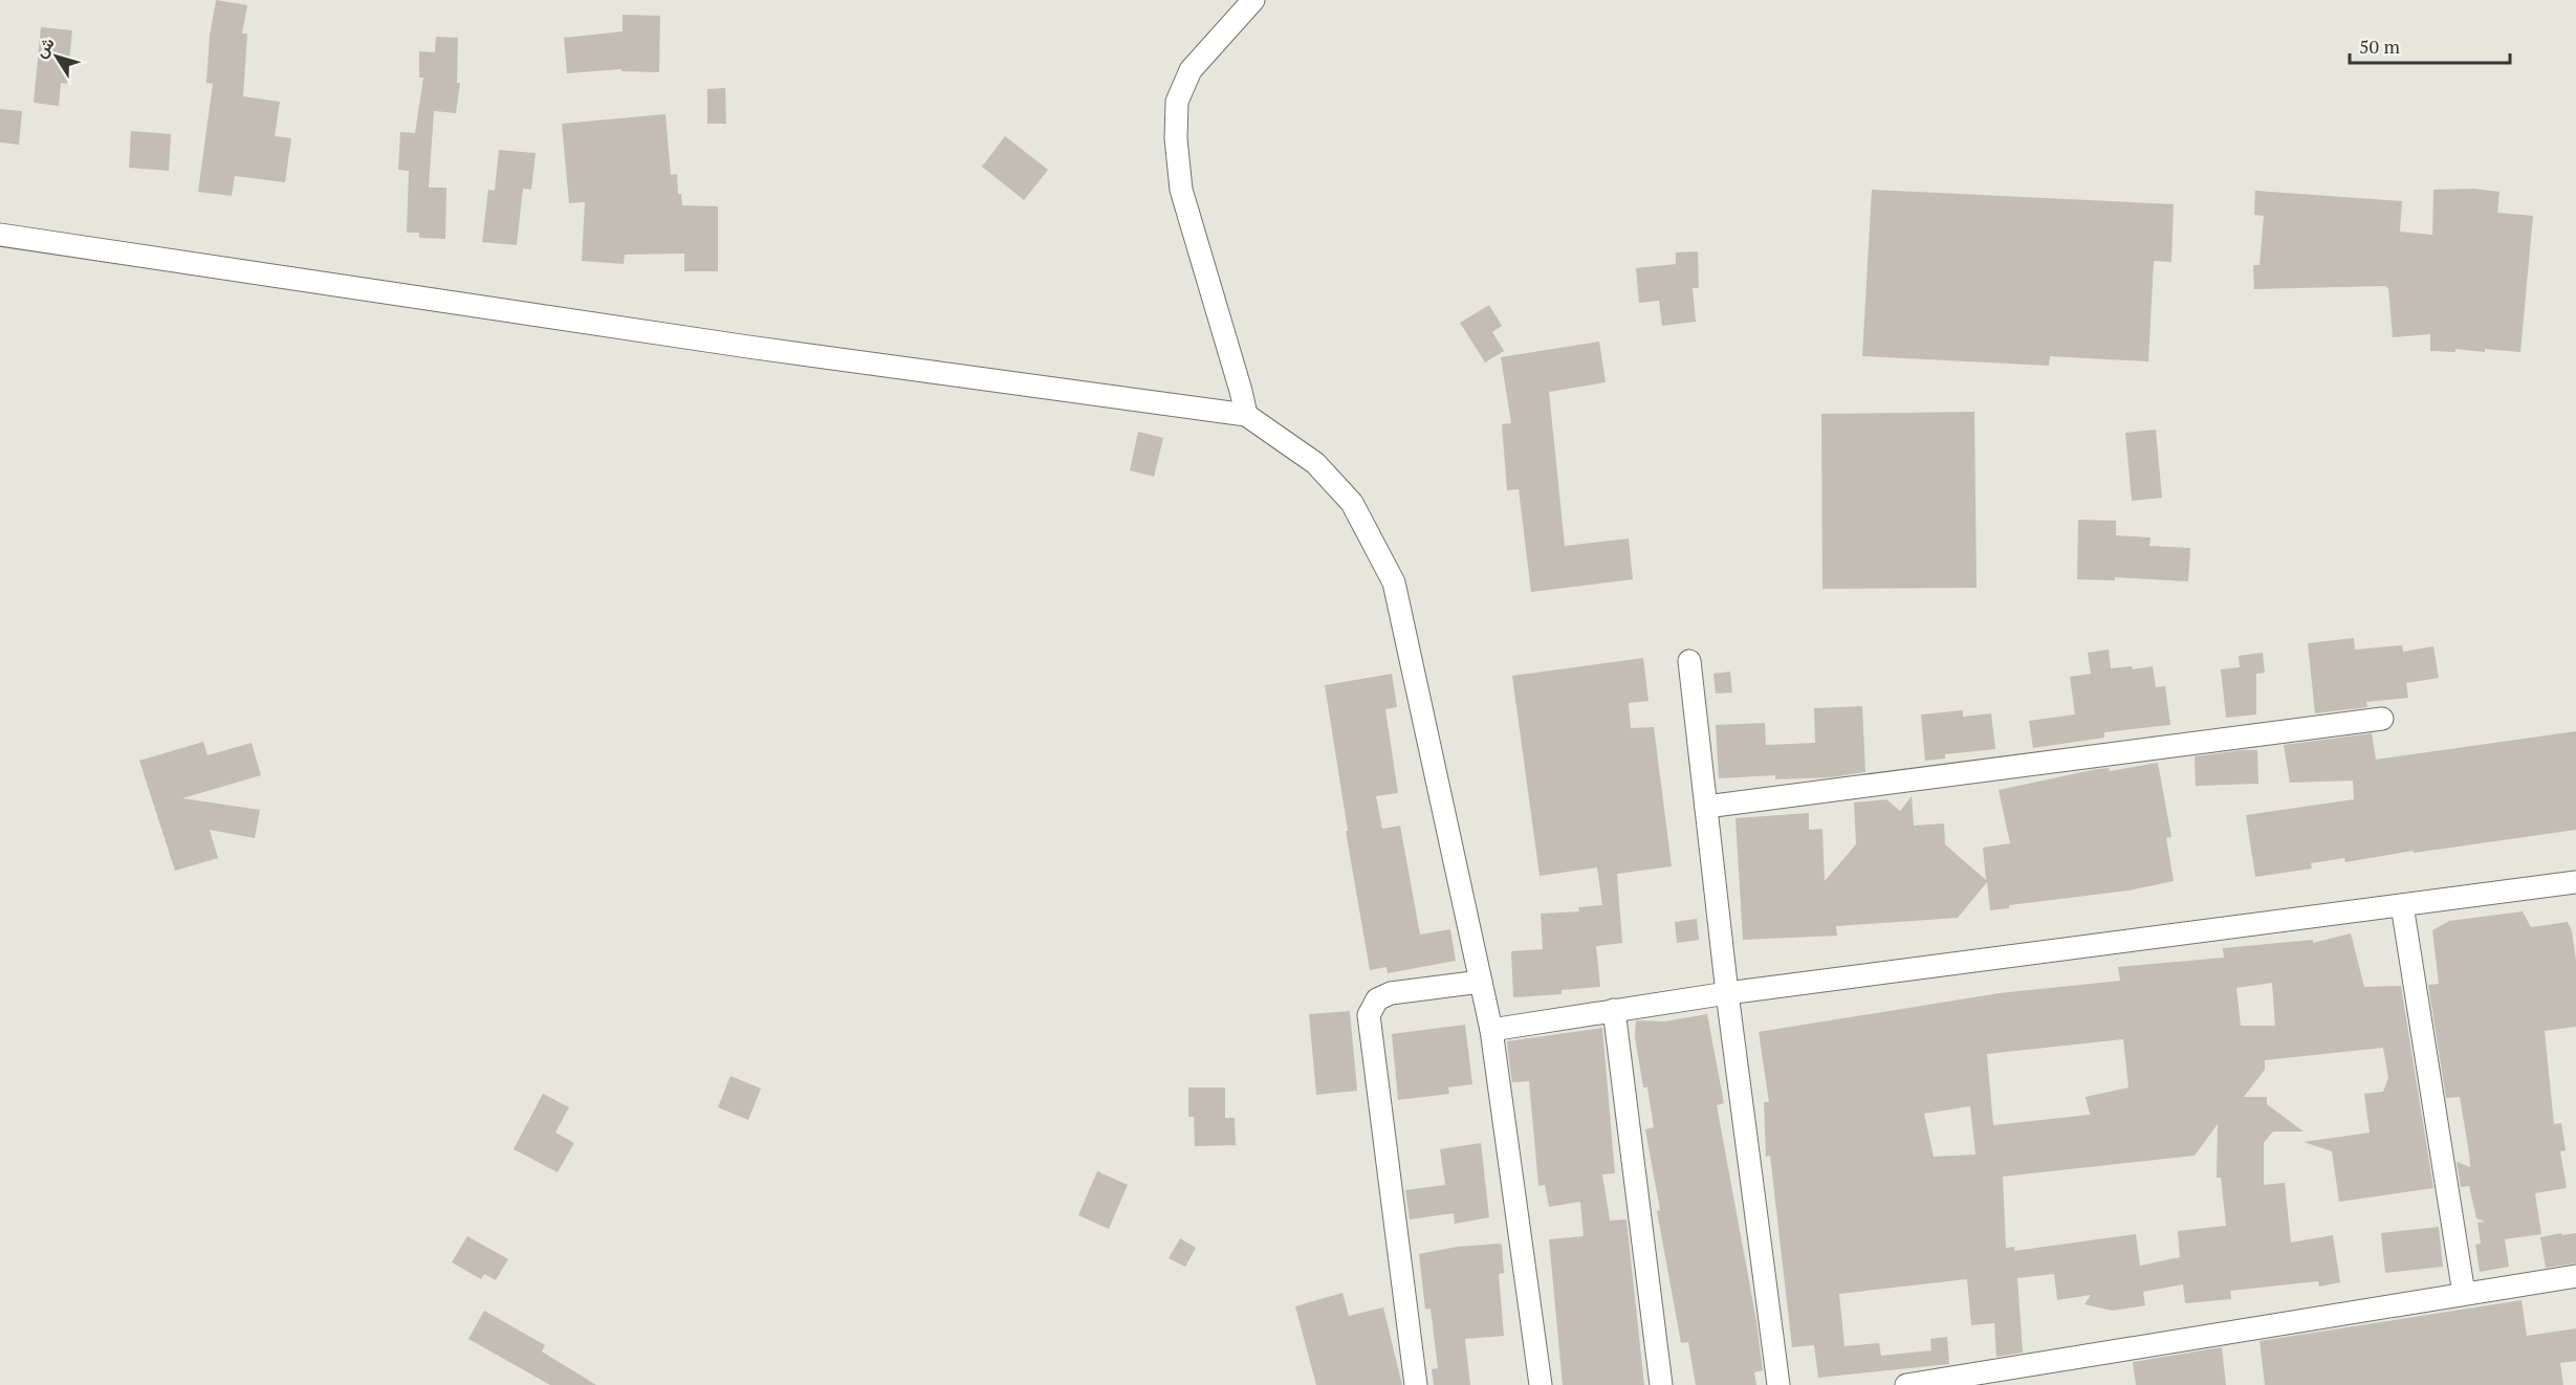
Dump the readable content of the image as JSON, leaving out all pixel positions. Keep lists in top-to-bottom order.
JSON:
{
  "scale_bar": "50 m",
  "north": "top left"
}
